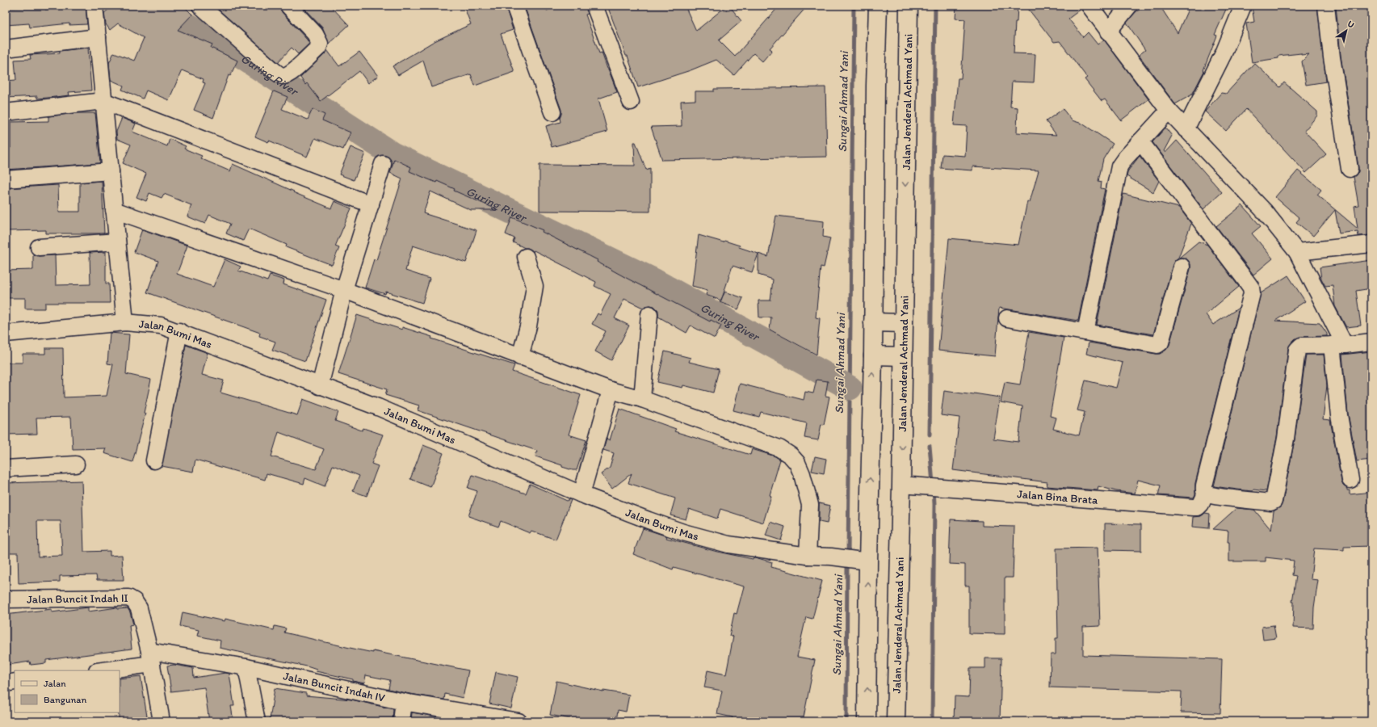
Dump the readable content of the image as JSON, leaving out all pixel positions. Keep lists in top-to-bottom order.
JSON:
{
  "streets": {
    "highway": ["Jalan Jenderal Achmad Yani"],
    "street": [
      "Jalan Bumi Mas",
      "Jalan Bina Brata",
      "Jalan Buncit Indah II",
      "Jalan Buncit Indah IV"
    ]
  },
  "crossings": [
    ["Jalan Jenderal Achmad Yani", "Jalan Bina Brata"],
    ["Jalan Buncit Indah II", "Jalan Buncit Indah IV"]
  ],
  "water": ["Guring River", "Sungai Ahmad Yani"],
  "legend": ["Jalan", "Bangunan"],
  "north": "top right"
}
